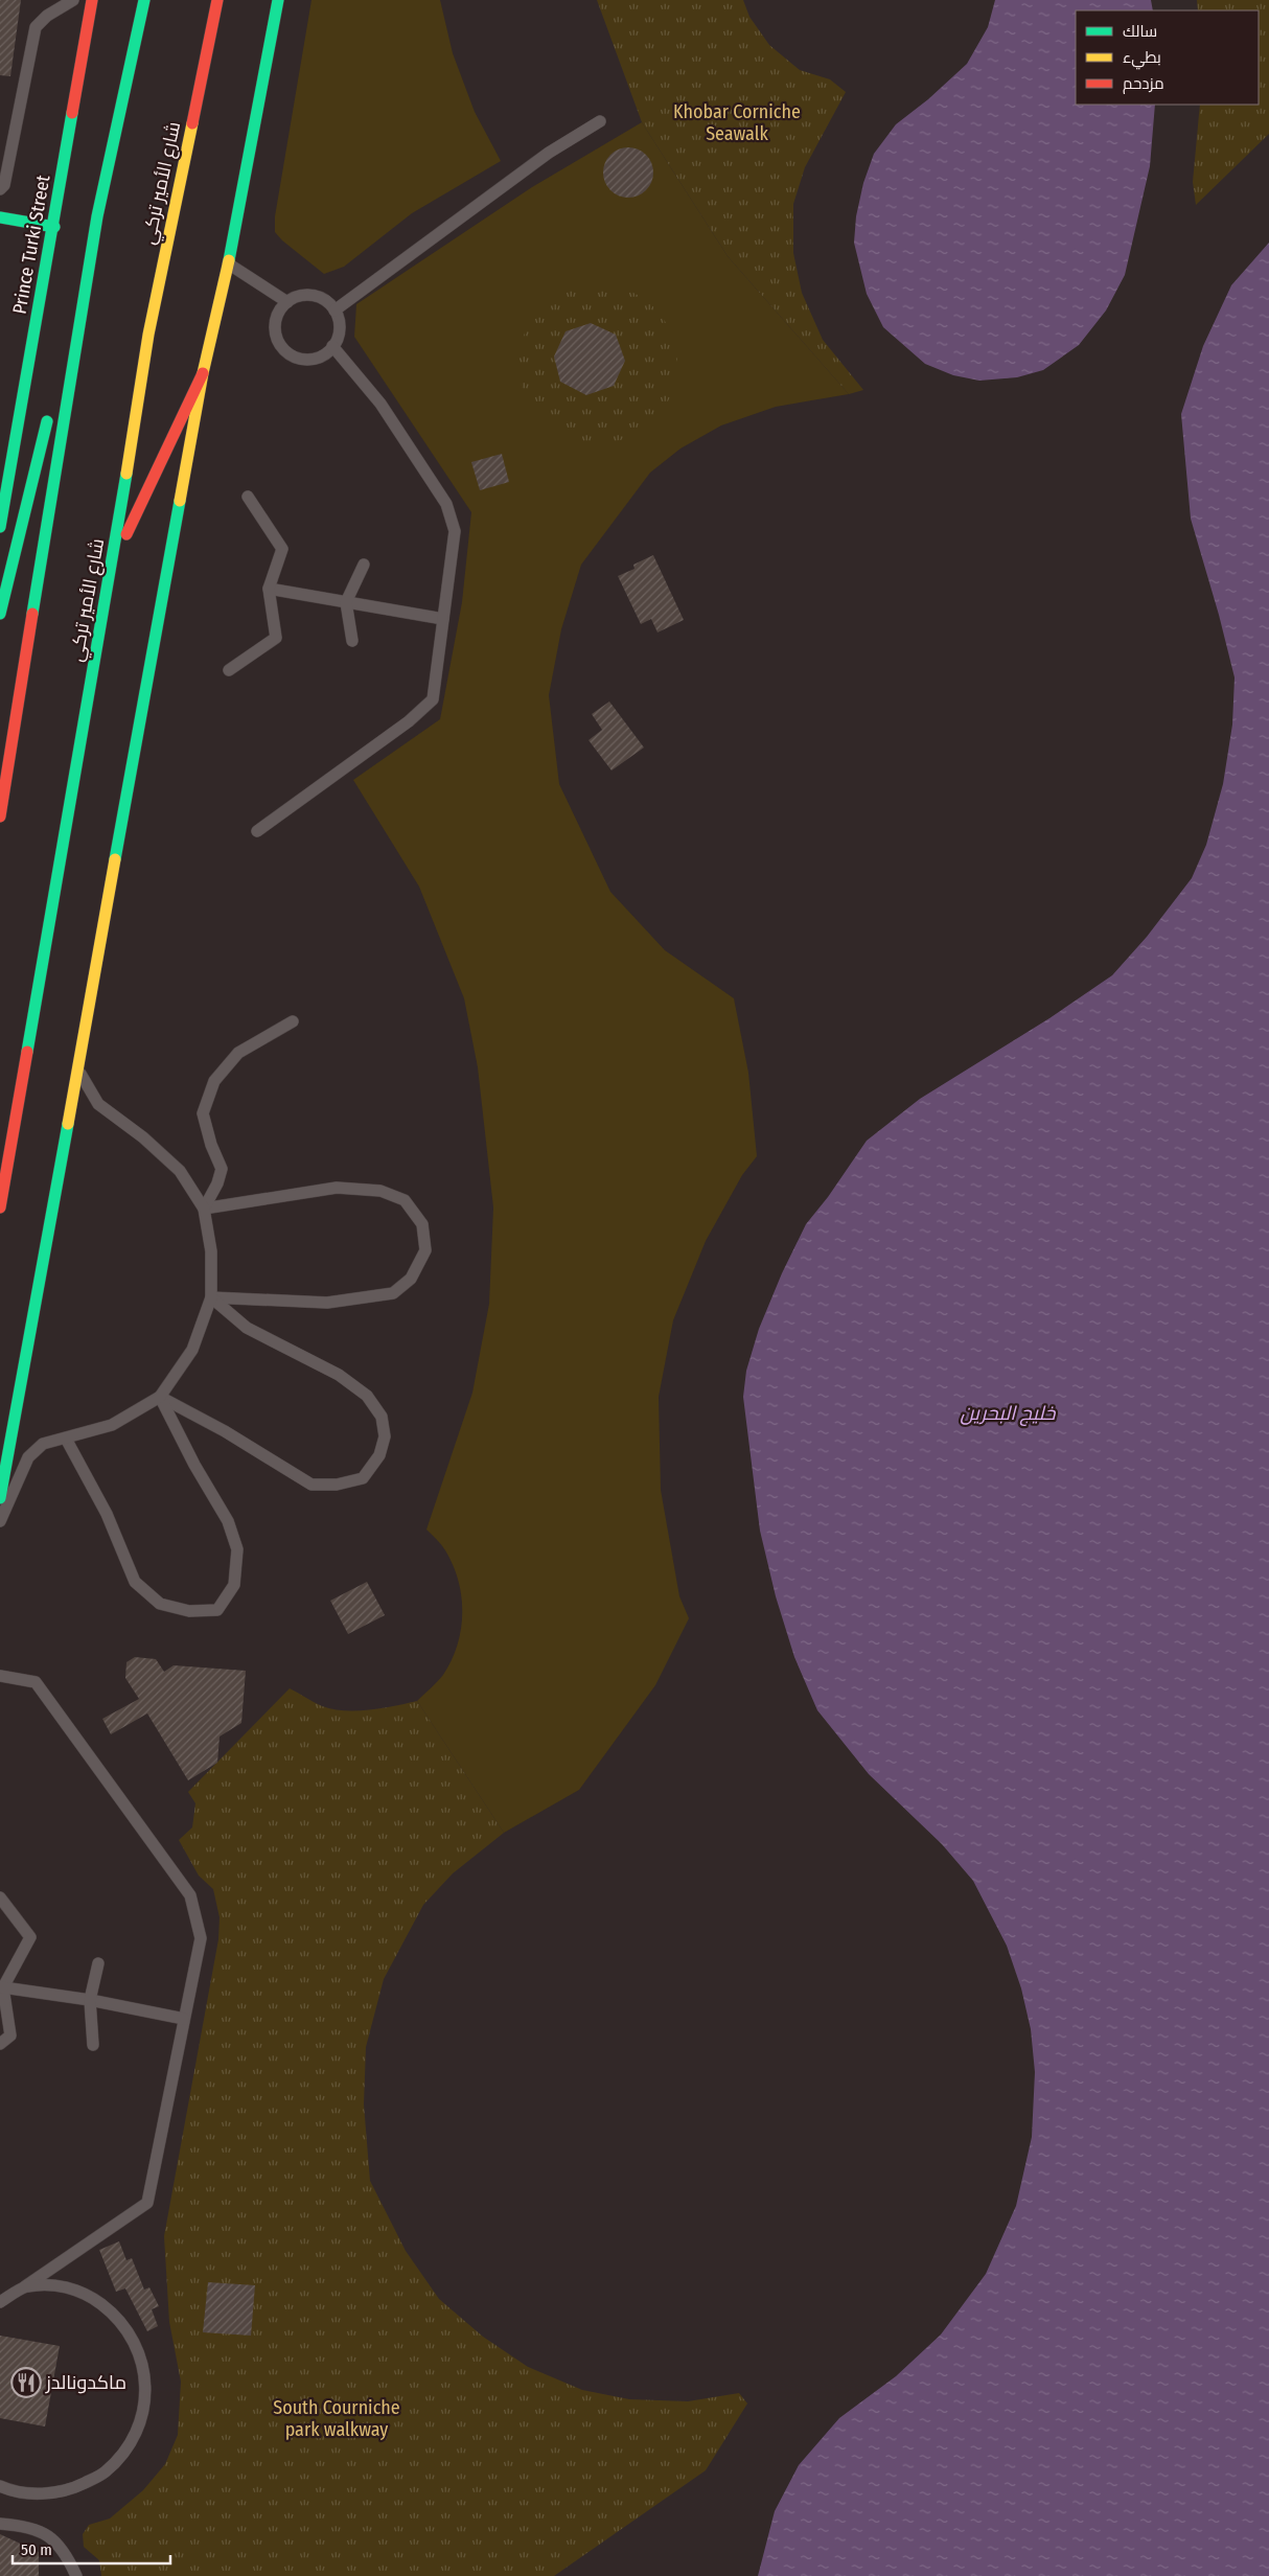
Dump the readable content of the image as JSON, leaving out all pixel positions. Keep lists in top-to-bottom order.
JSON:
{
  "streets": {
    "main road": ["شارع الأمير تركي", "Prince Turki Street"]
  },
  "water": ["خليج البحرين"],
  "parks": ["Khobar Corniche Seawalk", "South Courniche park walkway"],
  "places": {
    "restaurant": ["ماكدونالدز"]
  },
  "legend": ["سالك", "بطيء", "مزدحم"],
  "scale_bar": "50 m"
}
